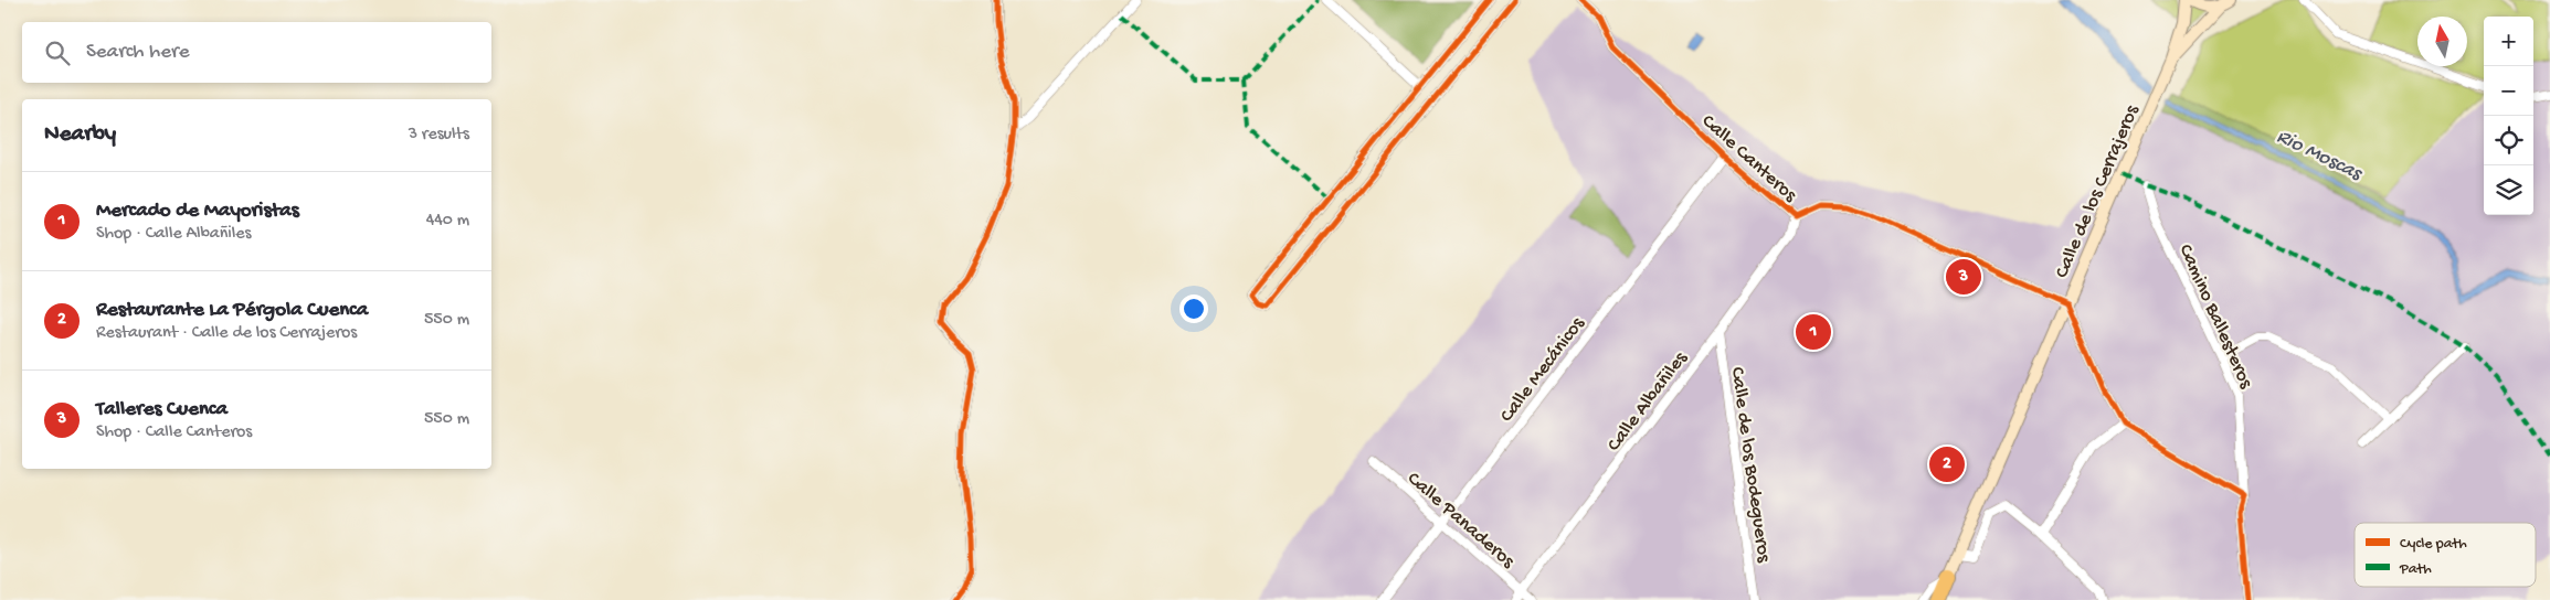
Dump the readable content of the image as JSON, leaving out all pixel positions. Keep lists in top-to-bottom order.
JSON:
{
  "streets": {
    "main road": ["Calle de los Cerrajeros"],
    "street": [
      "Calle Canteros",
      "Camino Ballesteros",
      "Calle Mecánicos",
      "Calle Albañiles",
      "Calle de los Bodegueros",
      "Calle Panaderos"
    ]
  },
  "crossings": [
    ["Calle Canteros", "Calle de los Cerrajeros"],
    ["Calle Canteros", "Calle Mecánicos"],
    ["Calle Canteros", "Calle Albañiles"],
    ["Calle Mecánicos", "Calle Panaderos"],
    ["Calle Albañiles", "Calle de los Bodegueros"],
    ["Calle Albañiles", "Calle Panaderos"]
  ],
  "water": ["Rio Moscas"],
  "legend": ["Cycle path", "Path"],
  "north": "top",
  "page": {
    "map_buttons": ["+", "−"],
    "search": "Search here",
    "heading": ["Nearby", "3 results"],
    "list": [
      {
        "mark": "1",
        "name": "Mercado de Mayoristas",
        "note": "Shop · Calle Albañiles",
        "value": "440 m"
      },
      {
        "mark": "2",
        "name": "Restaurante La Pérgola Cuenca",
        "note": "Restaurant · Calle de los Cerrajeros",
        "value": "550 m"
      },
      {
        "mark": "3",
        "name": "Talleres Cuenca",
        "note": "Shop · Calle Canteros",
        "value": "550 m"
      }
    ],
    "pins": ["3", "1", "2"]
  }
}
